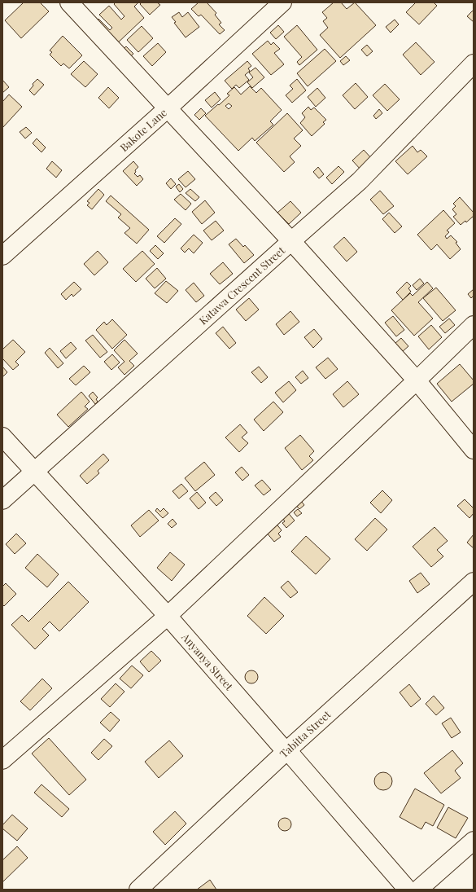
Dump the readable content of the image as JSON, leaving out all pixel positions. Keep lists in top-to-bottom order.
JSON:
{
  "streets": {
    "street": [
      "Bakote Lane",
      "Katawa Crescent Street",
      "Anyanya Street",
      "Tabitta Street"
    ]
  },
  "crossings": [
    ["Katawa Crescent Street", "Anyanya Street"],
    ["Anyanya Street", "Tabitta Street"]
  ]
}
